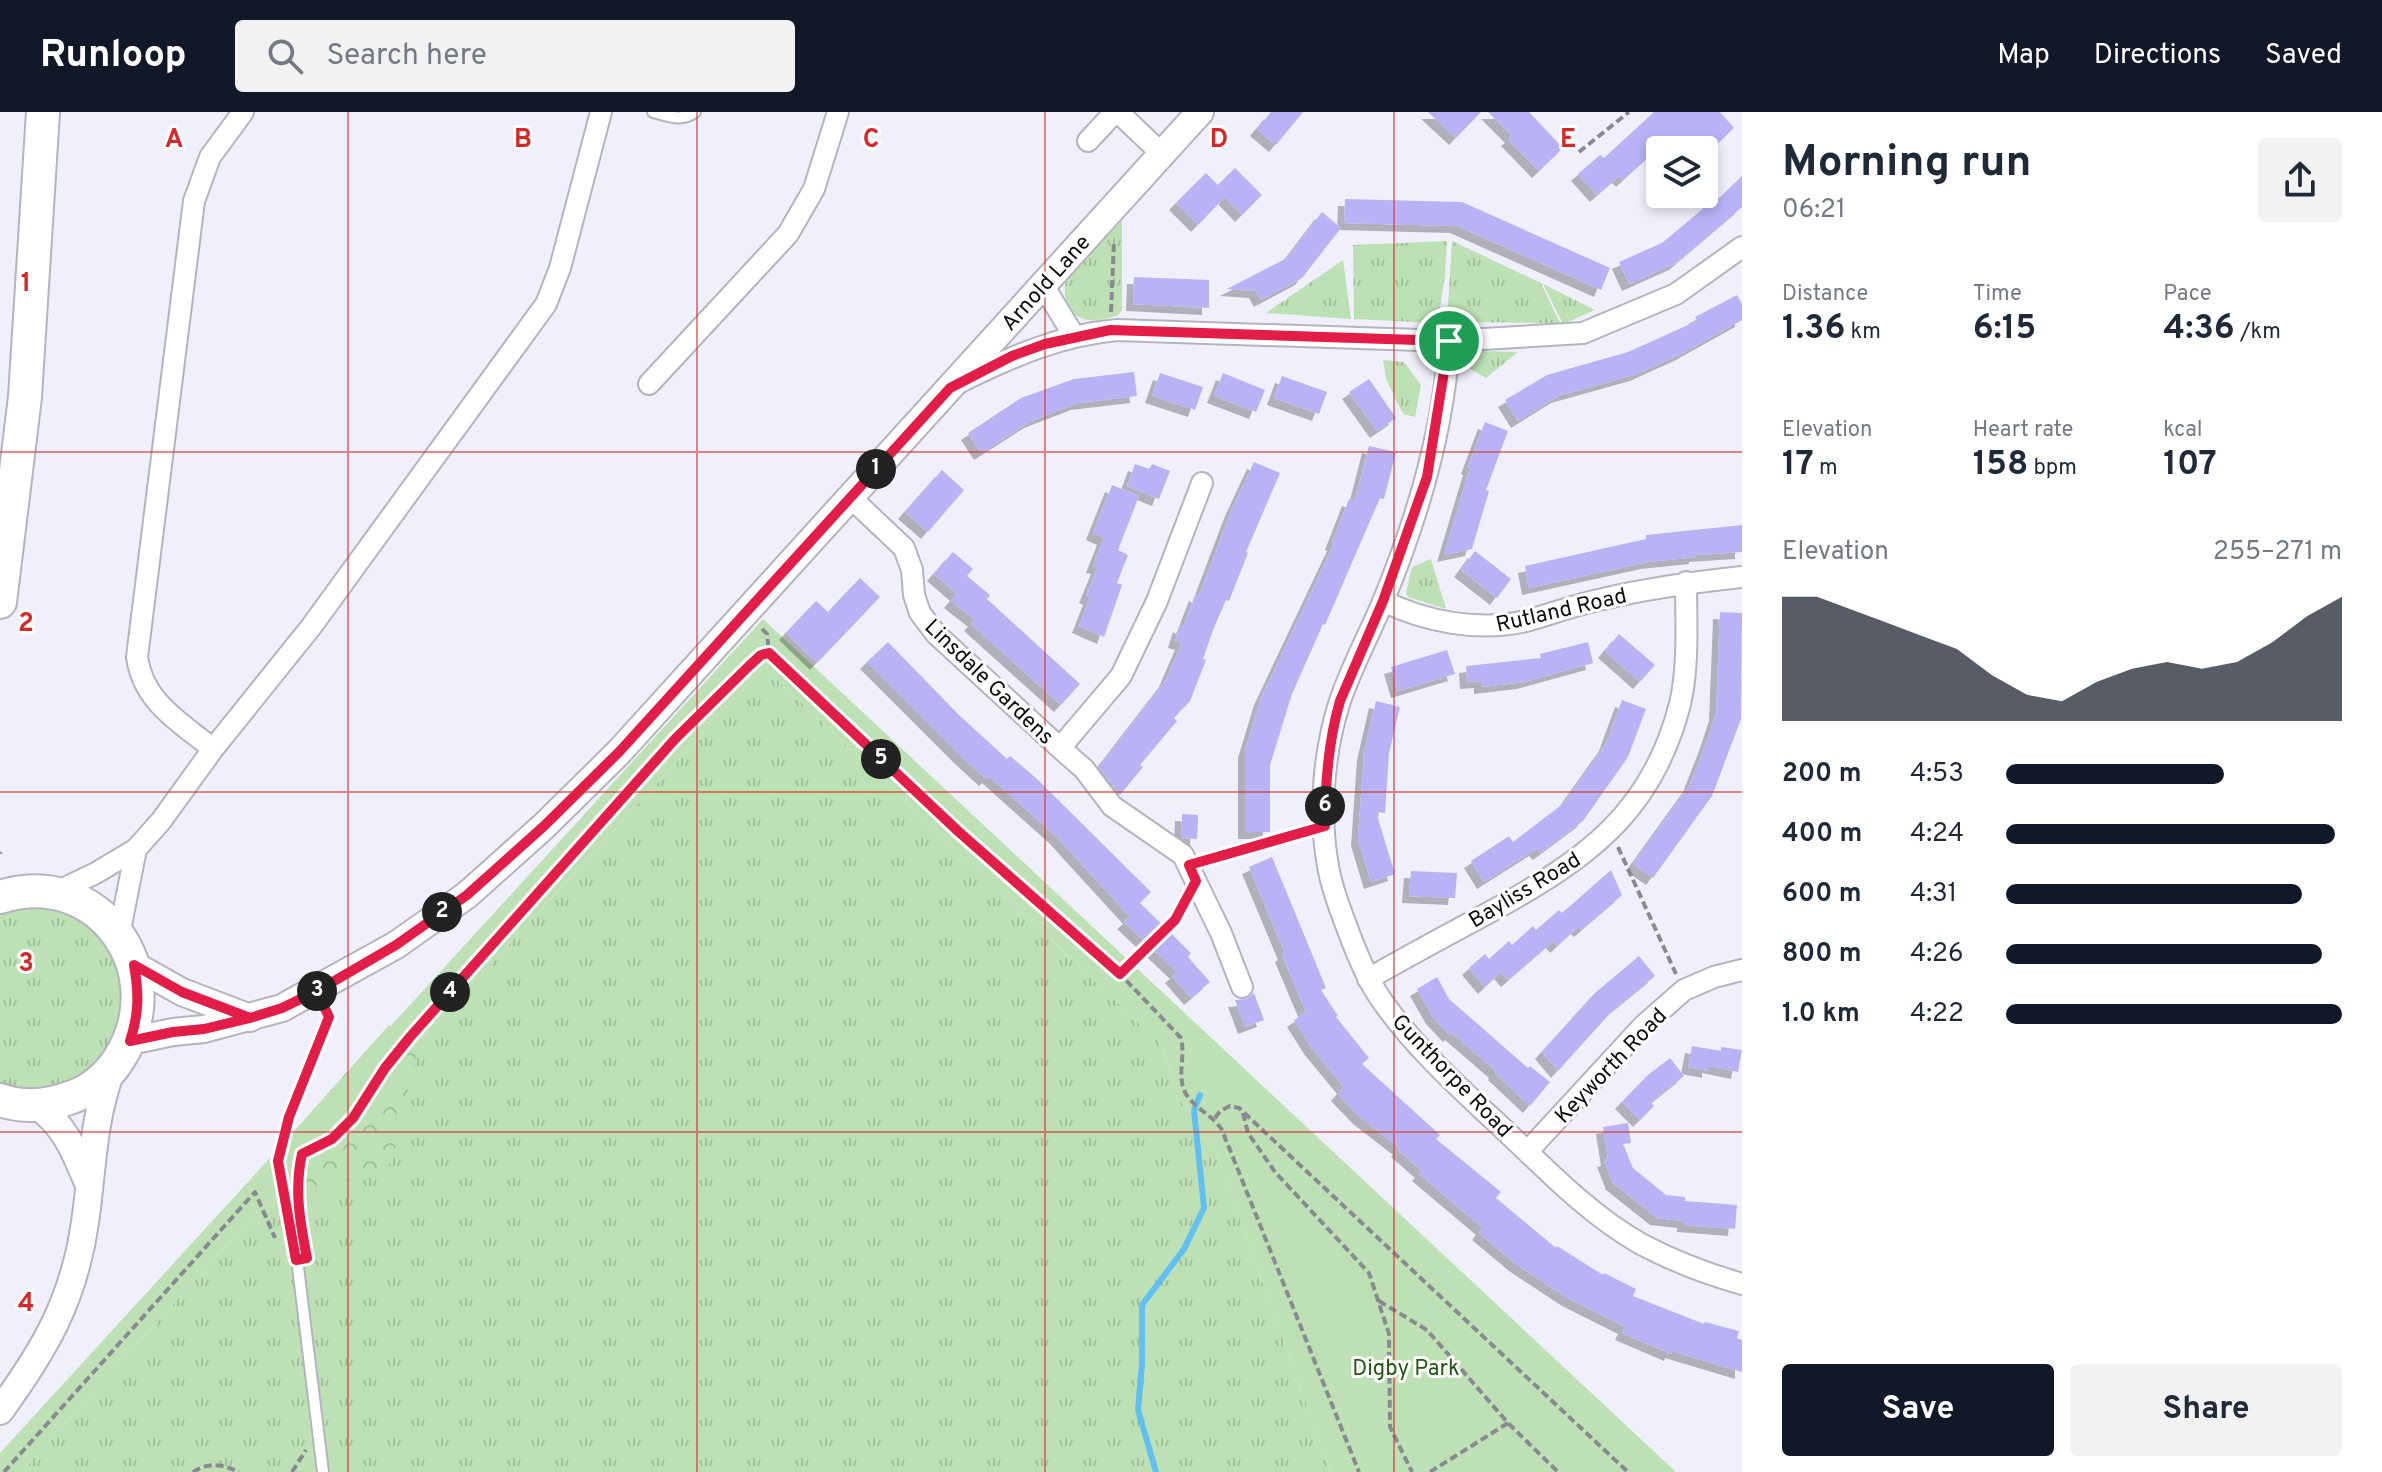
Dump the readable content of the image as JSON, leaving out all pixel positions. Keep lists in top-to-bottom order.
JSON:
{
  "streets": {
    "street": [
      "Arnold Lane",
      "Rutland Road",
      "Linsdale Gardens",
      "Bayliss Road",
      "Keyworth Road",
      "Gunthorpe Road"
    ]
  },
  "crossings": [
    ["Arnold Lane", "Linsdale Gardens"],
    ["Rutland Road", "Bayliss Road"],
    ["Rutland Road", "Gunthorpe Road"],
    ["Bayliss Road", "Gunthorpe Road"],
    ["Keyworth Road", "Gunthorpe Road"]
  ],
  "parks": ["Digby Park"],
  "page": {
    "header": "Runloop",
    "search": "Search here",
    "nav": ["Map", "Directions", "Saved"],
    "heading": ["Morning run", "06:21"],
    "stats": [
      ["Distance", "1.36 km"],
      ["Time", "6:15"],
      ["Pace", "4:36 /km"],
      ["Elevation", "17 m"],
      ["Heart rate", "158 bpm"],
      ["kcal", "107"]
    ],
    "pins": [
      "1",
      "5",
      "6",
      "2",
      "3",
      "4"
    ],
    "chart": ["Elevation", "255–271 m"],
    "list": [
      {
        "name": "200 m",
        "note": "4:53"
      },
      {
        "name": "400 m",
        "note": "4:24"
      },
      {
        "name": "600 m",
        "note": "4:31"
      },
      {
        "name": "800 m",
        "note": "4:26"
      },
      {
        "name": "1.0 km",
        "note": "4:22"
      }
    ],
    "buttons": ["Save", "Share"]
  },
  "grid": {
    "columns": [
      "A",
      "B",
      "C",
      "D",
      "E"
    ],
    "rows": [
      "1",
      "2",
      "3",
      "4"
    ]
  }
}
